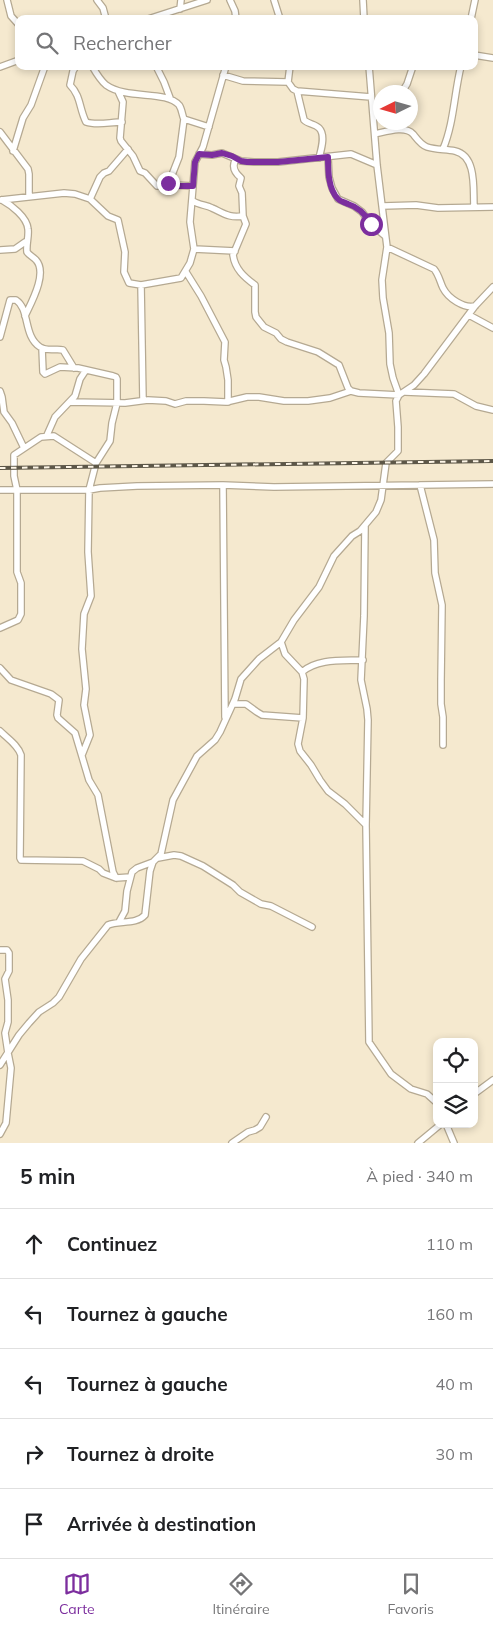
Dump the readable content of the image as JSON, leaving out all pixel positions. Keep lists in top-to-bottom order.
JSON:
{
  "north": "left",
  "page": {
    "search": "Rechercher",
    "heading": ["5 min", "À pied · 340 m"],
    "list": [
      ["Continuez", "110 m"],
      ["Tournez à gauche", "160 m"],
      ["Tournez à gauche", "40 m"],
      ["Tournez à droite", "30 m"],
      "Arrivée à destination"
    ],
    "nav": ["Carte", "Itinéraire", "Favoris"]
  }
}
